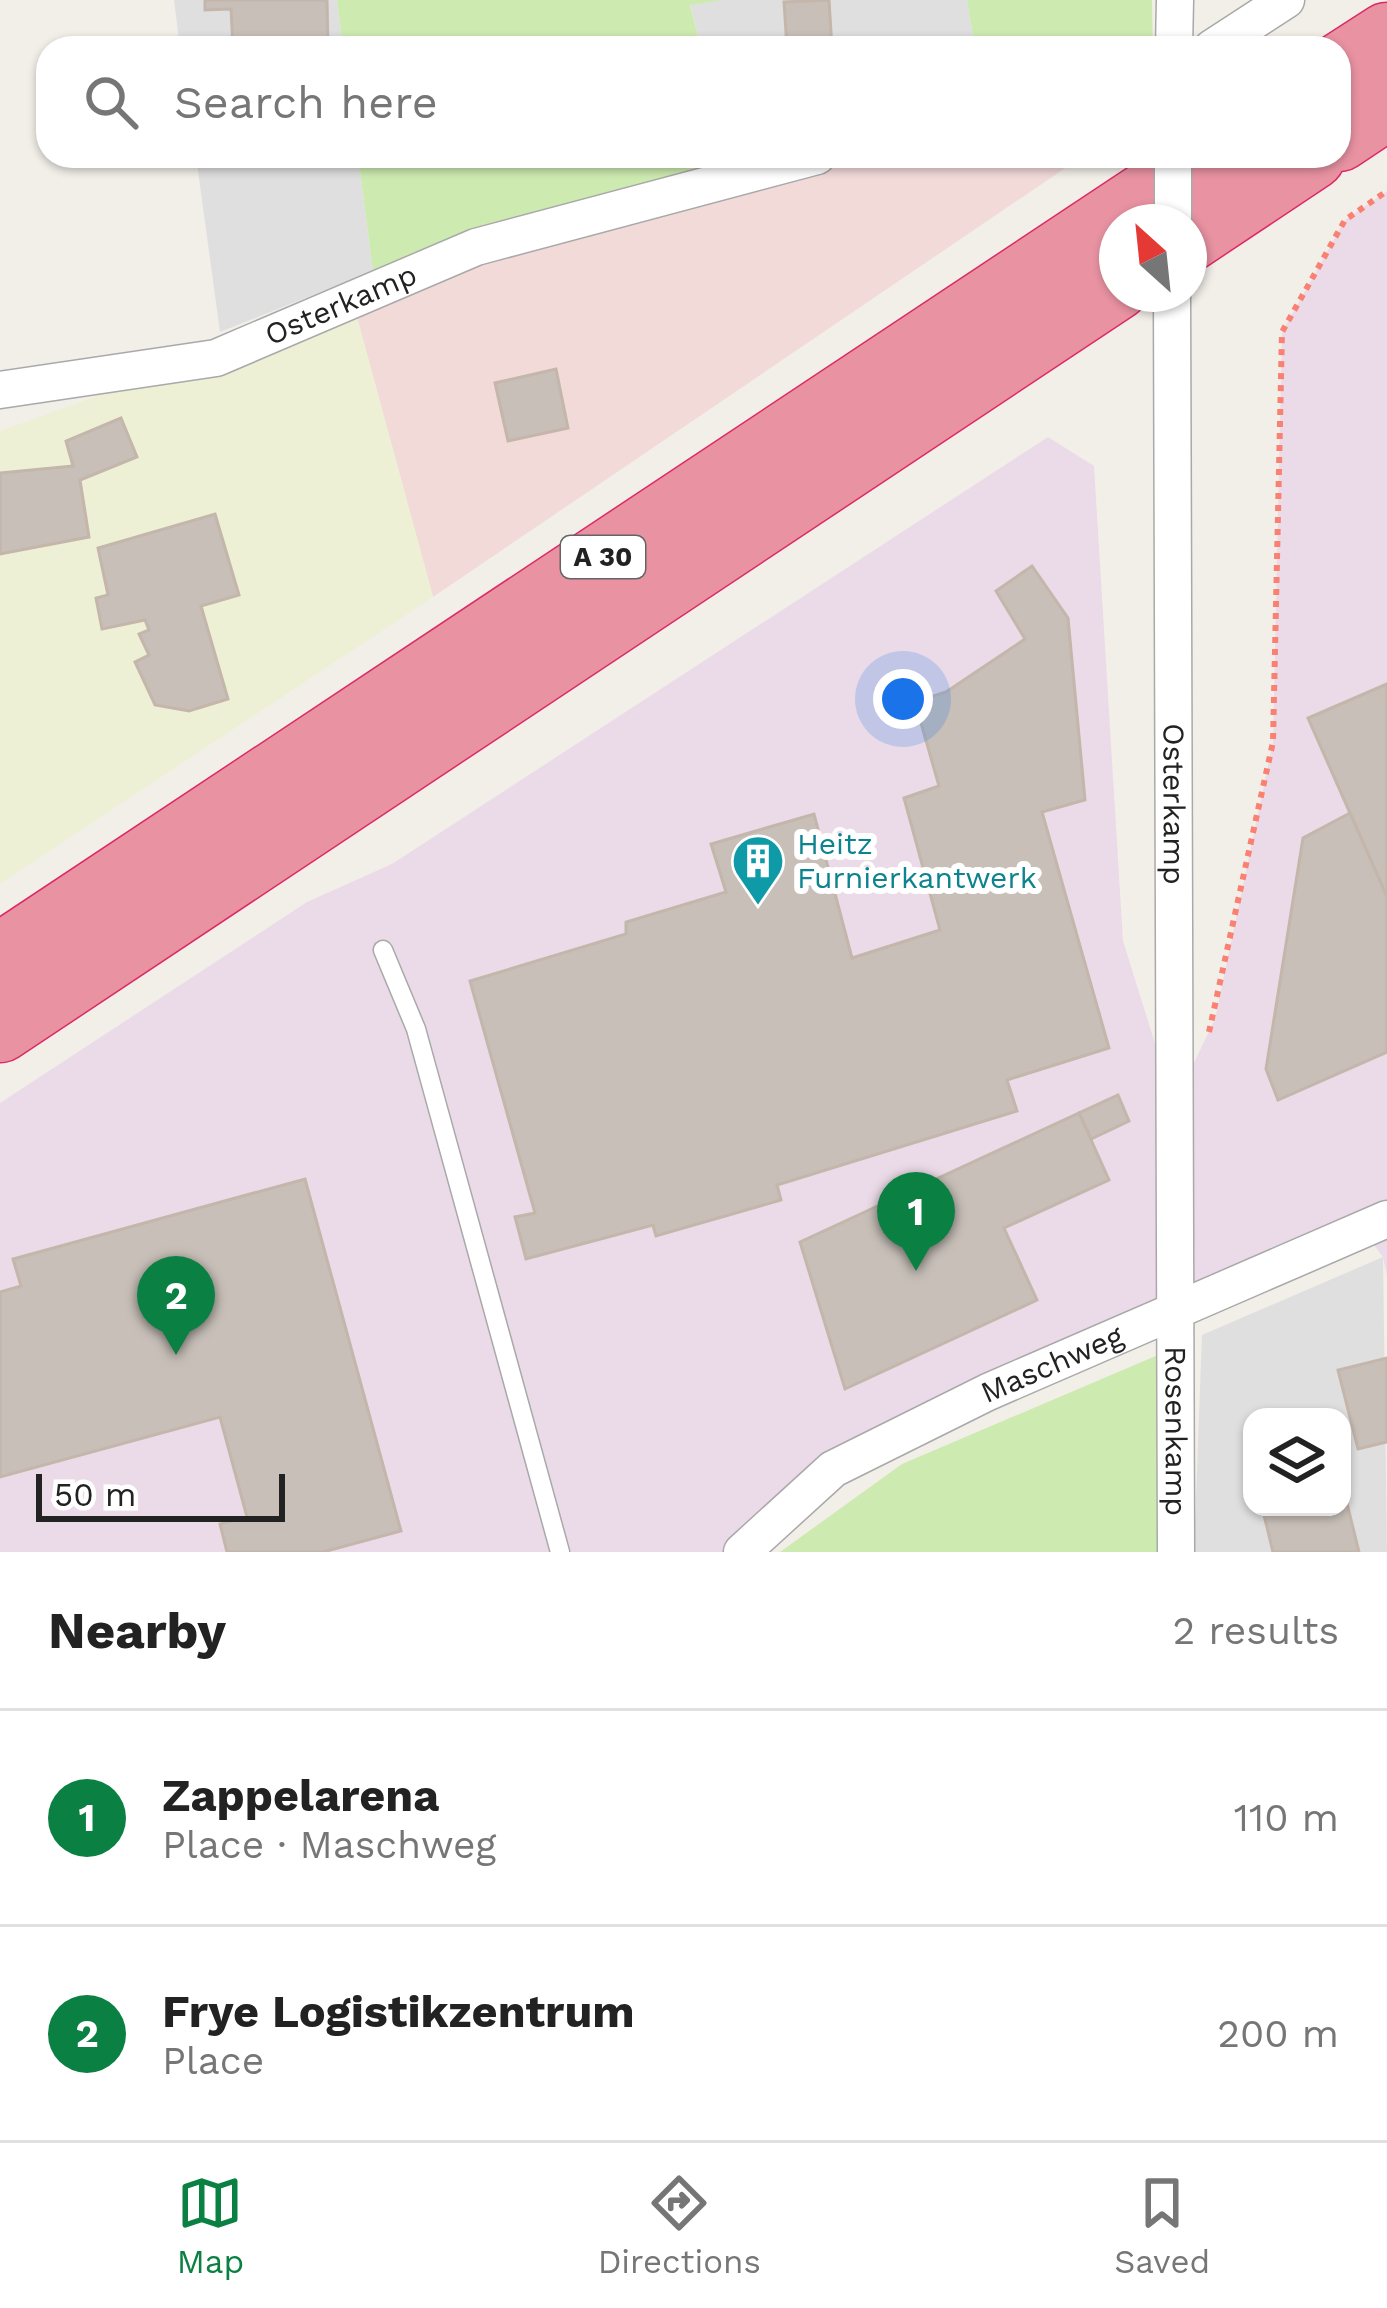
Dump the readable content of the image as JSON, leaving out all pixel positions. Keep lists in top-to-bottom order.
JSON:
{
  "streets": {
    "highway": ["A 30"],
    "street": ["Osterkamp", "Maschweg", "Rosenkamp"]
  },
  "crossings": [
    ["Osterkamp", "Maschweg"],
    ["Osterkamp", "Rosenkamp"],
    ["Maschweg", "Rosenkamp"]
  ],
  "places": {
    "building": ["Heitz Furnierkantwerk"]
  },
  "scale_bar": "50 m",
  "north": "top left",
  "page": {
    "search": "Search here",
    "pins": ["1", "2"],
    "scale": "50 m",
    "heading": ["Nearby", "2 results"],
    "list": [
      {
        "mark": "1",
        "name": "Zappelarena",
        "note": "Place · Maschweg",
        "value": "110 m"
      },
      {
        "mark": "2",
        "name": "Frye Logistikzentrum",
        "note": "Place",
        "value": "200 m"
      }
    ],
    "nav": ["Map", "Directions", "Saved"]
  }
}
